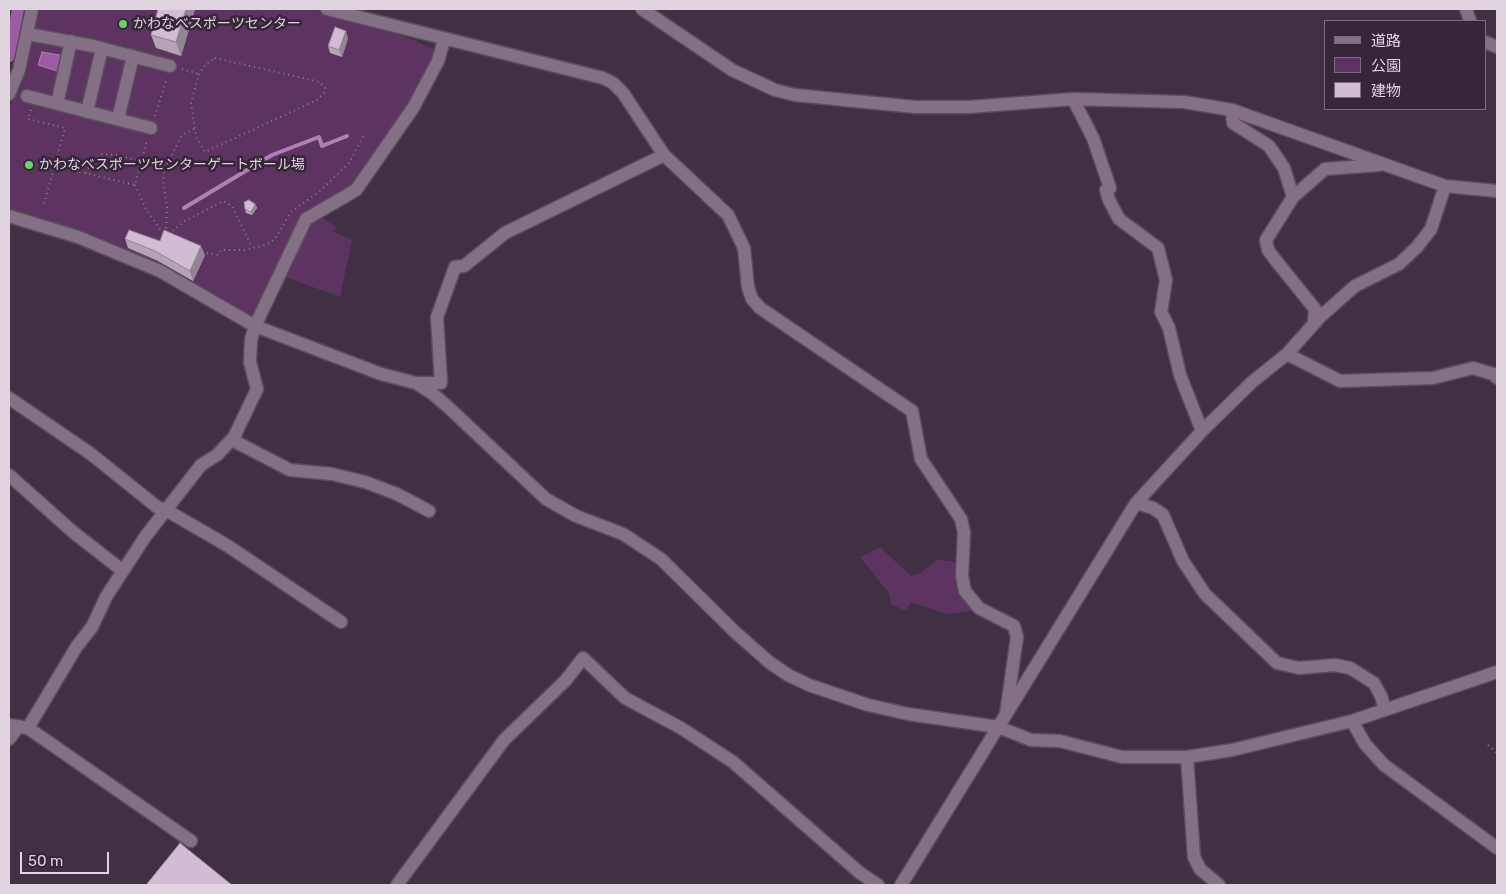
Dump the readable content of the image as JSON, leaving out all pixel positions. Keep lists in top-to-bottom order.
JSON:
{
  "places": ["かわなべスポーツセンター", "かわなべスポーツセンターゲートボール場"],
  "legend": ["道路", "公園", "建物"],
  "scale_bar": "50 m"
}
